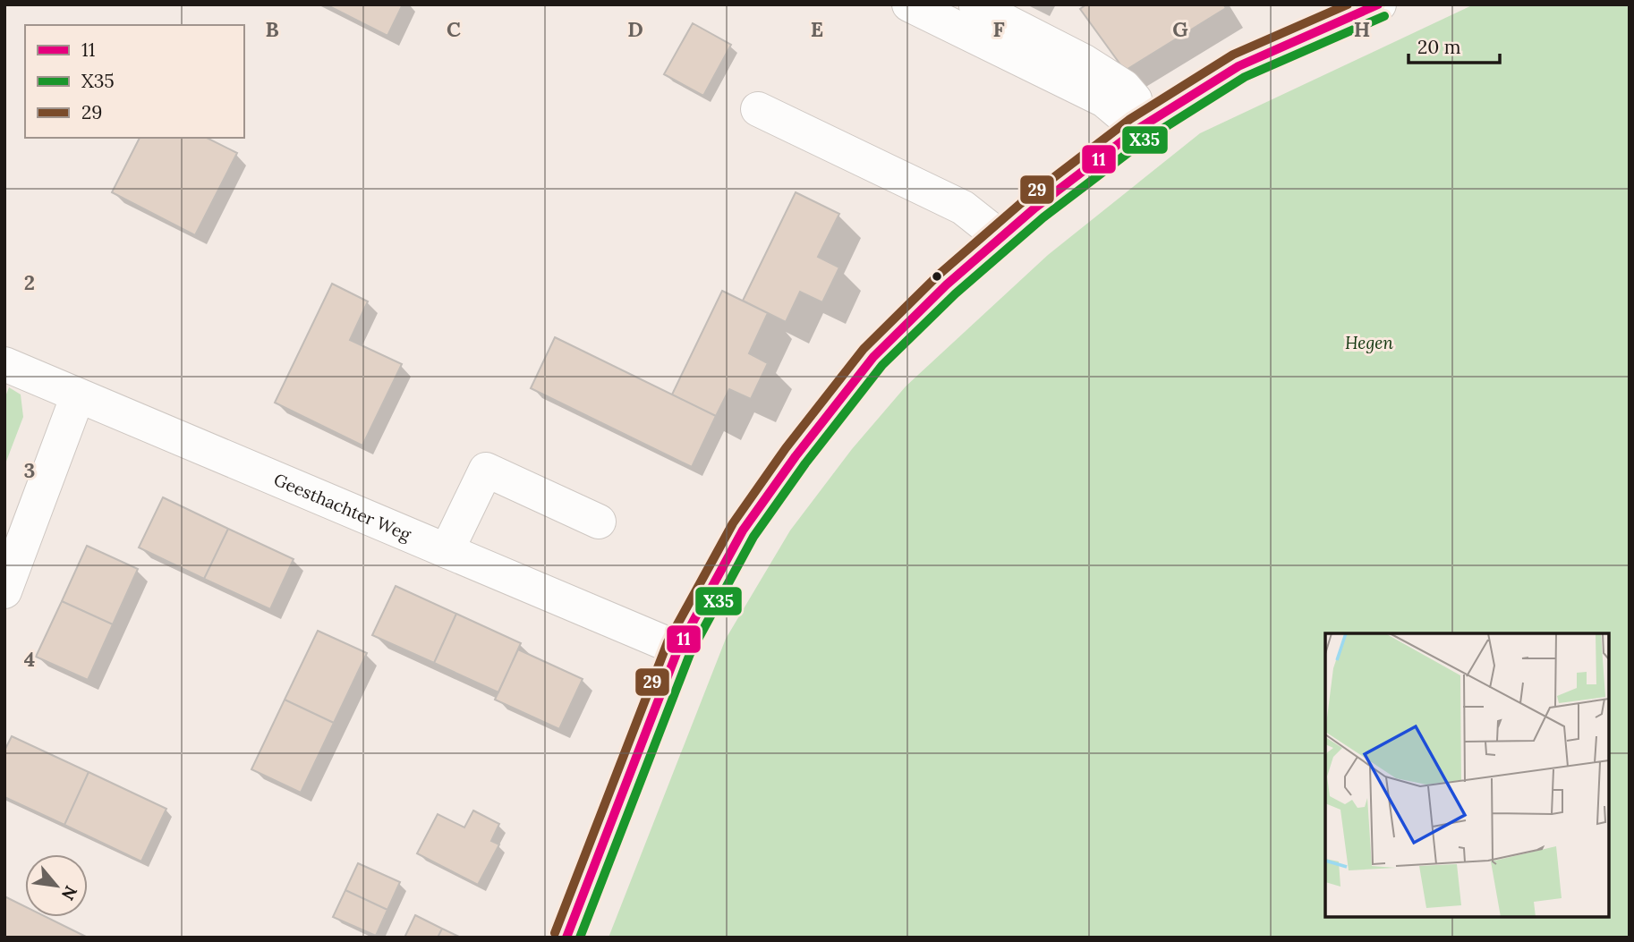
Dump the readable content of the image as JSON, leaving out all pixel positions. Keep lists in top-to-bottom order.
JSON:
{
  "streets": {
    "street": ["Geesthachter Weg"]
  },
  "parks": ["Hegen"],
  "lines": ["transit line 11", "transit line 29", "transit line X35"],
  "legend": ["11", "X35", "29"],
  "scale_bar": "20 m",
  "north": "bottom right",
  "grid": {
    "columns": [
      "B",
      "C",
      "D",
      "E",
      "F",
      "G",
      "H"
    ],
    "rows": ["2", "3", "4"]
  }
}
